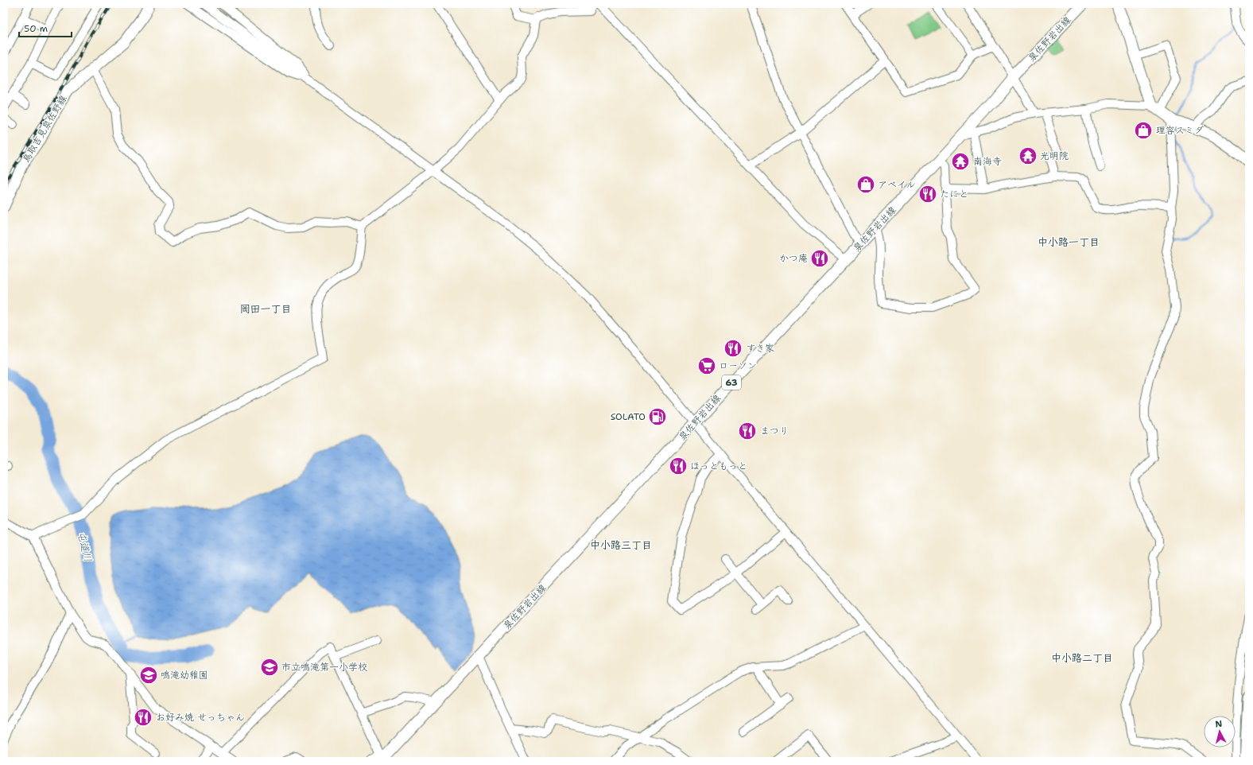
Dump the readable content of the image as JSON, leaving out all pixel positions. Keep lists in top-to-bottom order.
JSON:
{
  "streets": {
    "main road": ["泉佐野岩出線", "鳥取吉見泉佐野線", "63"]
  },
  "districts": [
    "中小路一丁目",
    "岡田一丁目",
    "中小路三丁目",
    "中小路二丁目"
  ],
  "water": ["屯道川"],
  "places": {
    "shop": ["理容スミダ", "アベイル"],
    "temple": ["光明院", "南海寺"],
    "restaurant": [
      "たにと",
      "かつ庵",
      "すき家",
      "まつり",
      "ほっともっと",
      "お好み焼 せっちゃん"
    ],
    "supermarket": ["ローソン"],
    "fuel station": ["SOLATO"],
    "school or university": ["市立鳴滝第一小学校", "鳴滝幼稚園"]
  },
  "scale_bar": "50 m",
  "north": "top"
}
